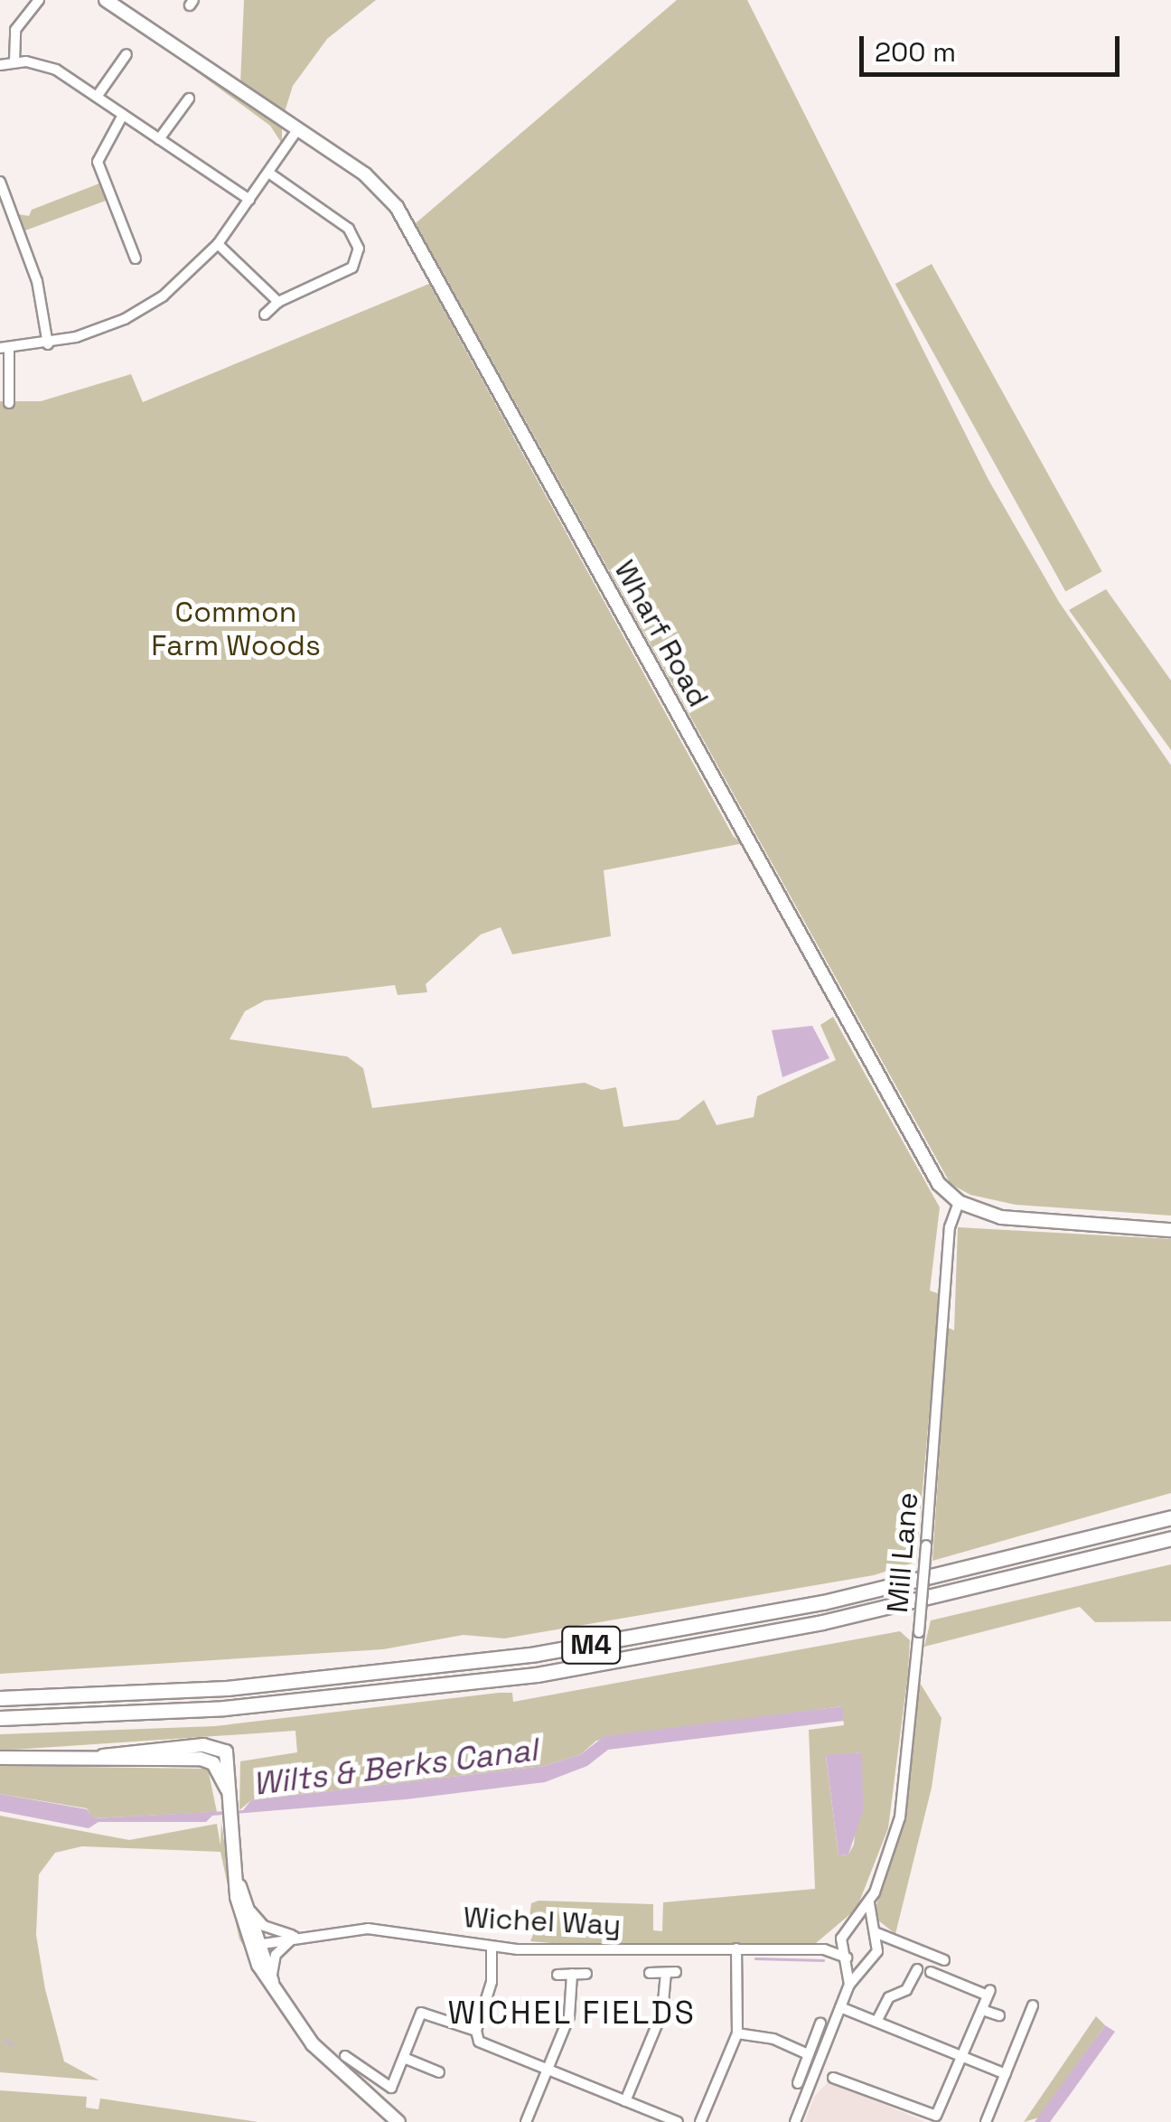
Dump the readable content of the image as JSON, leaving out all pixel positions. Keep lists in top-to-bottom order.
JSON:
{
  "streets": {
    "highway": ["M4"],
    "main road": ["Wharf Road"],
    "street": ["Mill Lane", "Wichel Way"]
  },
  "crossings": [
    ["Wharf Road", "Mill Lane"]
  ],
  "districts": ["WICHEL FIELDS"],
  "water": ["Wilts & Berks Canal"],
  "parks": ["Common Farm Woods"],
  "scale_bar": "200 m"
}
